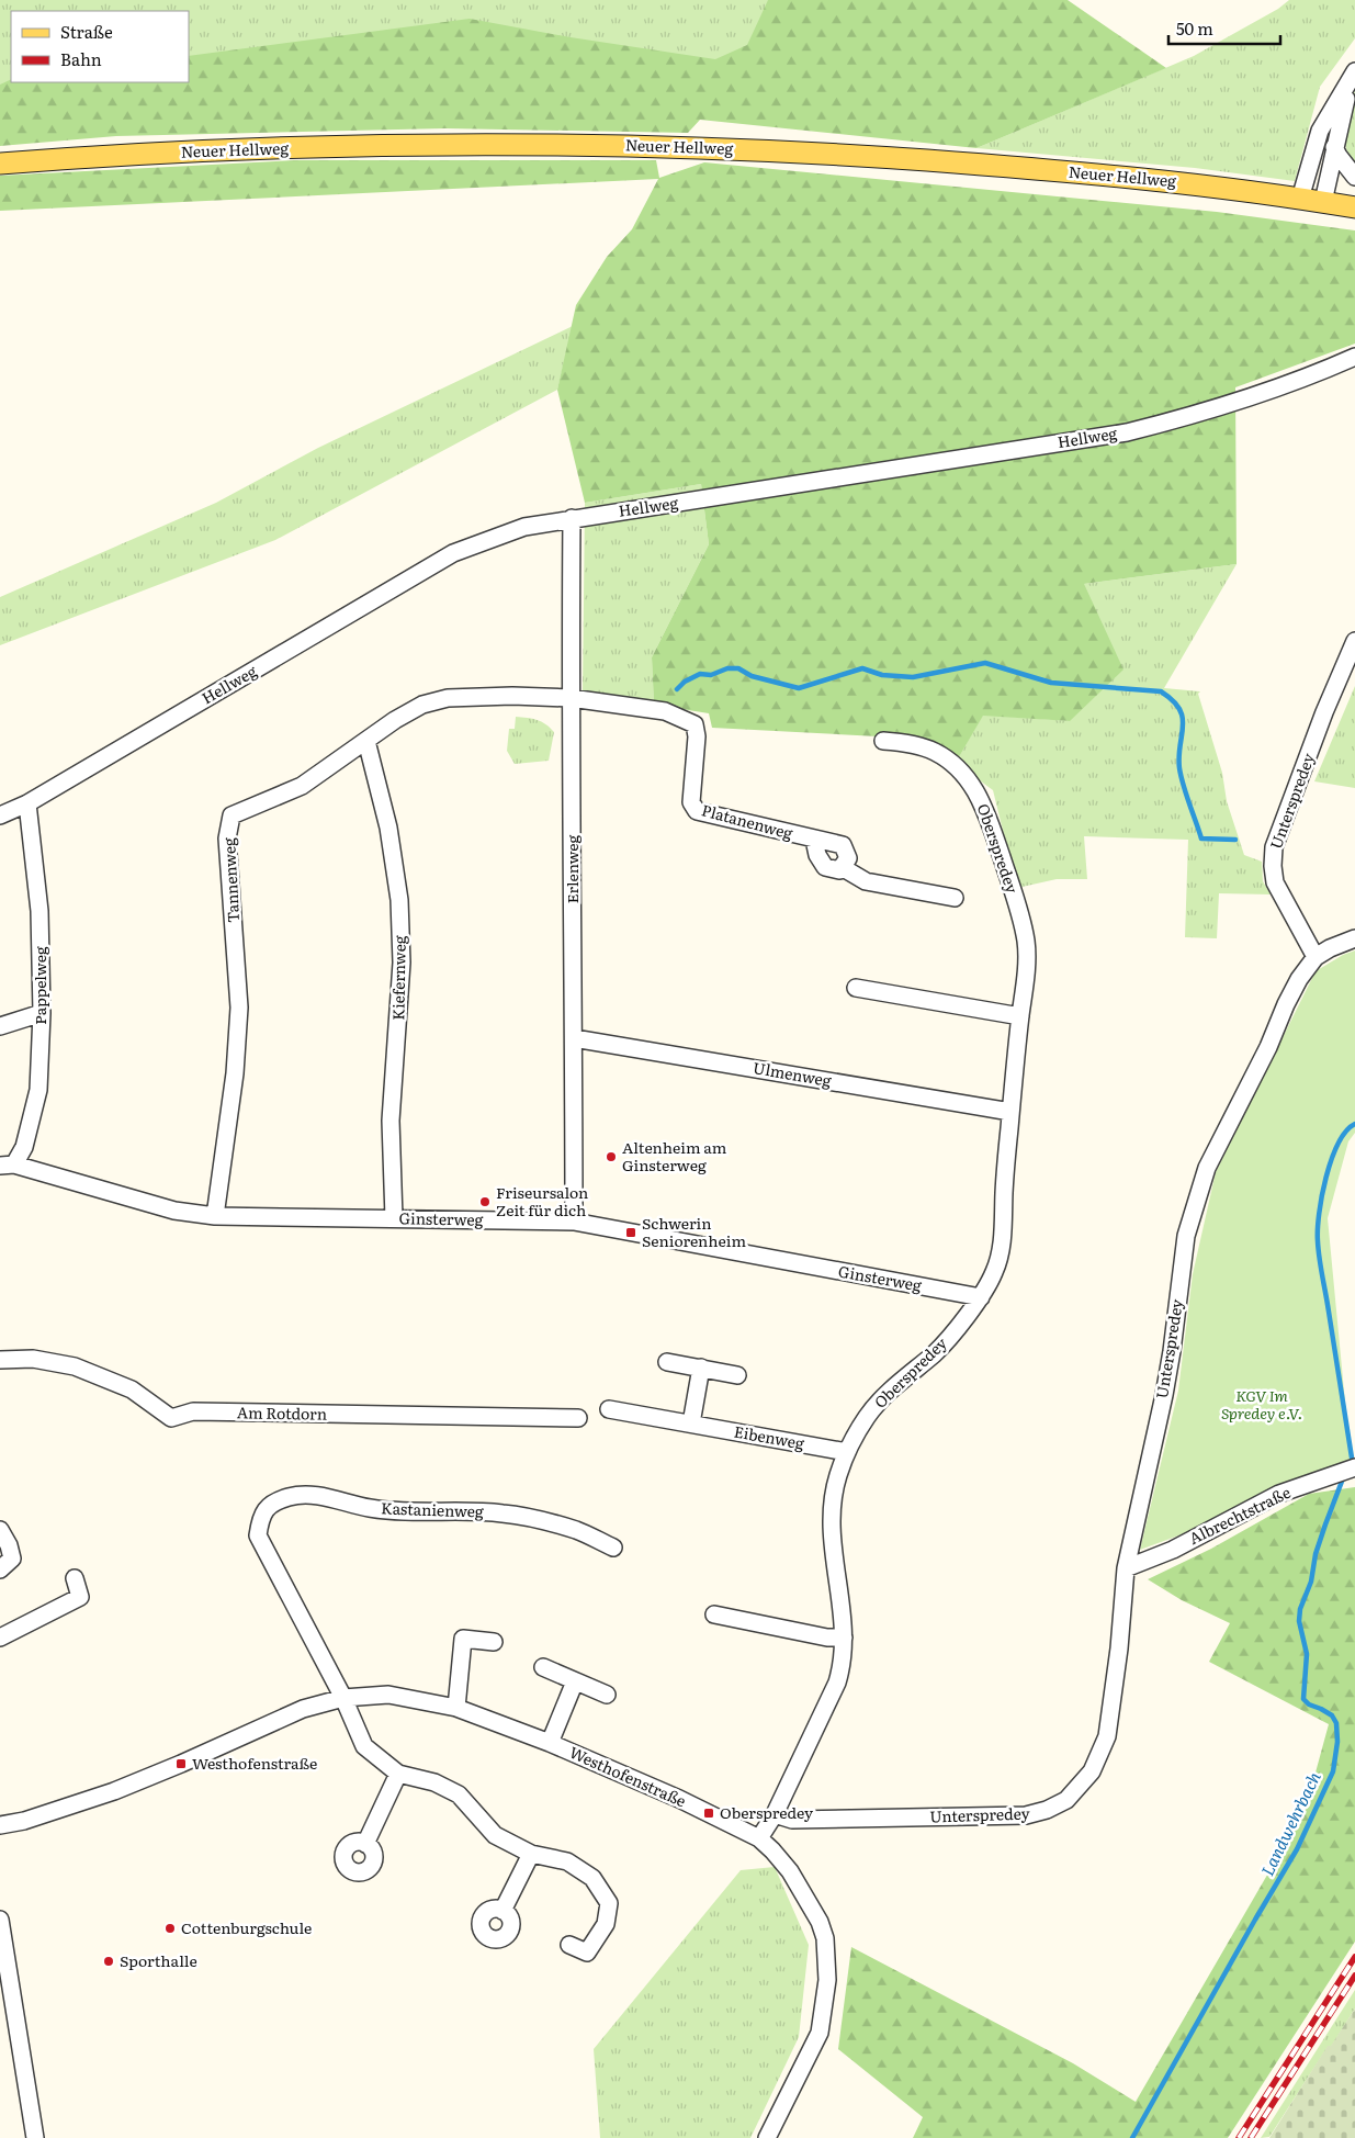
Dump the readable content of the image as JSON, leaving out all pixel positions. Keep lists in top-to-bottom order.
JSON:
{
  "streets": {
    "main road": ["Neuer Hellweg"],
    "street": [
      "Hellweg",
      "Unterspredey",
      "Platanenweg",
      "Oberspredey",
      "Erlenweg",
      "Tannenweg",
      "Kiefernweg",
      "Pappelweg",
      "Ulmenweg",
      "Ginsterweg",
      "Am Rotdorn",
      "Eibenweg",
      "Kastanienweg",
      "Albrechtstraße",
      "Westhofenstraße"
    ]
  },
  "crossings": [
    ["Hellweg", "Erlenweg"],
    ["Hellweg", "Pappelweg"],
    ["Unterspredey", "Oberspredey"],
    ["Unterspredey", "Albrechtstraße"],
    ["Platanenweg", "Erlenweg"],
    ["Platanenweg", "Tannenweg"],
    ["Oberspredey", "Ulmenweg"],
    ["Oberspredey", "Ginsterweg"],
    ["Oberspredey", "Eibenweg"],
    ["Oberspredey", "Westhofenstraße"],
    ["Erlenweg", "Tannenweg"],
    ["Erlenweg", "Ulmenweg"],
    ["Erlenweg", "Ginsterweg"],
    ["Tannenweg", "Kiefernweg"],
    ["Tannenweg", "Ginsterweg"],
    ["Kiefernweg", "Ginsterweg"],
    ["Pappelweg", "Ginsterweg"],
    ["Kastanienweg", "Westhofenstraße"]
  ],
  "water": ["Landwehrbach"],
  "parks": ["KGV Im Spredey e.V."],
  "places": {
    "other": [
      "Altenheim am Ginsterweg",
      "Friseursalon Zeit für dich",
      "Cottenburgschule",
      "Sporthalle"
    ],
    "transit": ["Schwerin Seniorenheim", "Westhofenstraße", "Oberspredey"]
  },
  "legend": ["Straße", "Bahn"],
  "scale_bar": "50 m"
}
